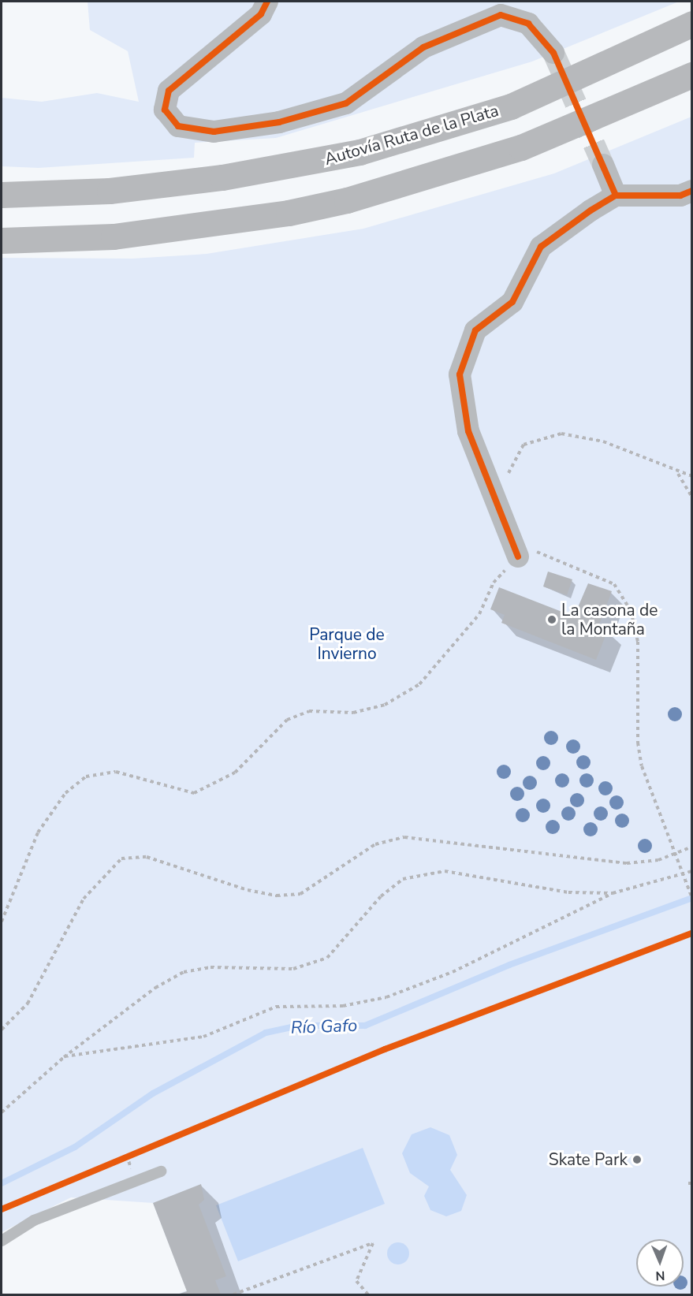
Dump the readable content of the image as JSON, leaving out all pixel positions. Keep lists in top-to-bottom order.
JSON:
{
  "streets": {
    "highway": ["Autovía Ruta de la Plata"]
  },
  "water": ["Río Gafo"],
  "parks": ["Parque de Invierno"],
  "places": ["La casona de la Montaña", "Skate Park"],
  "north": "bottom"
}
